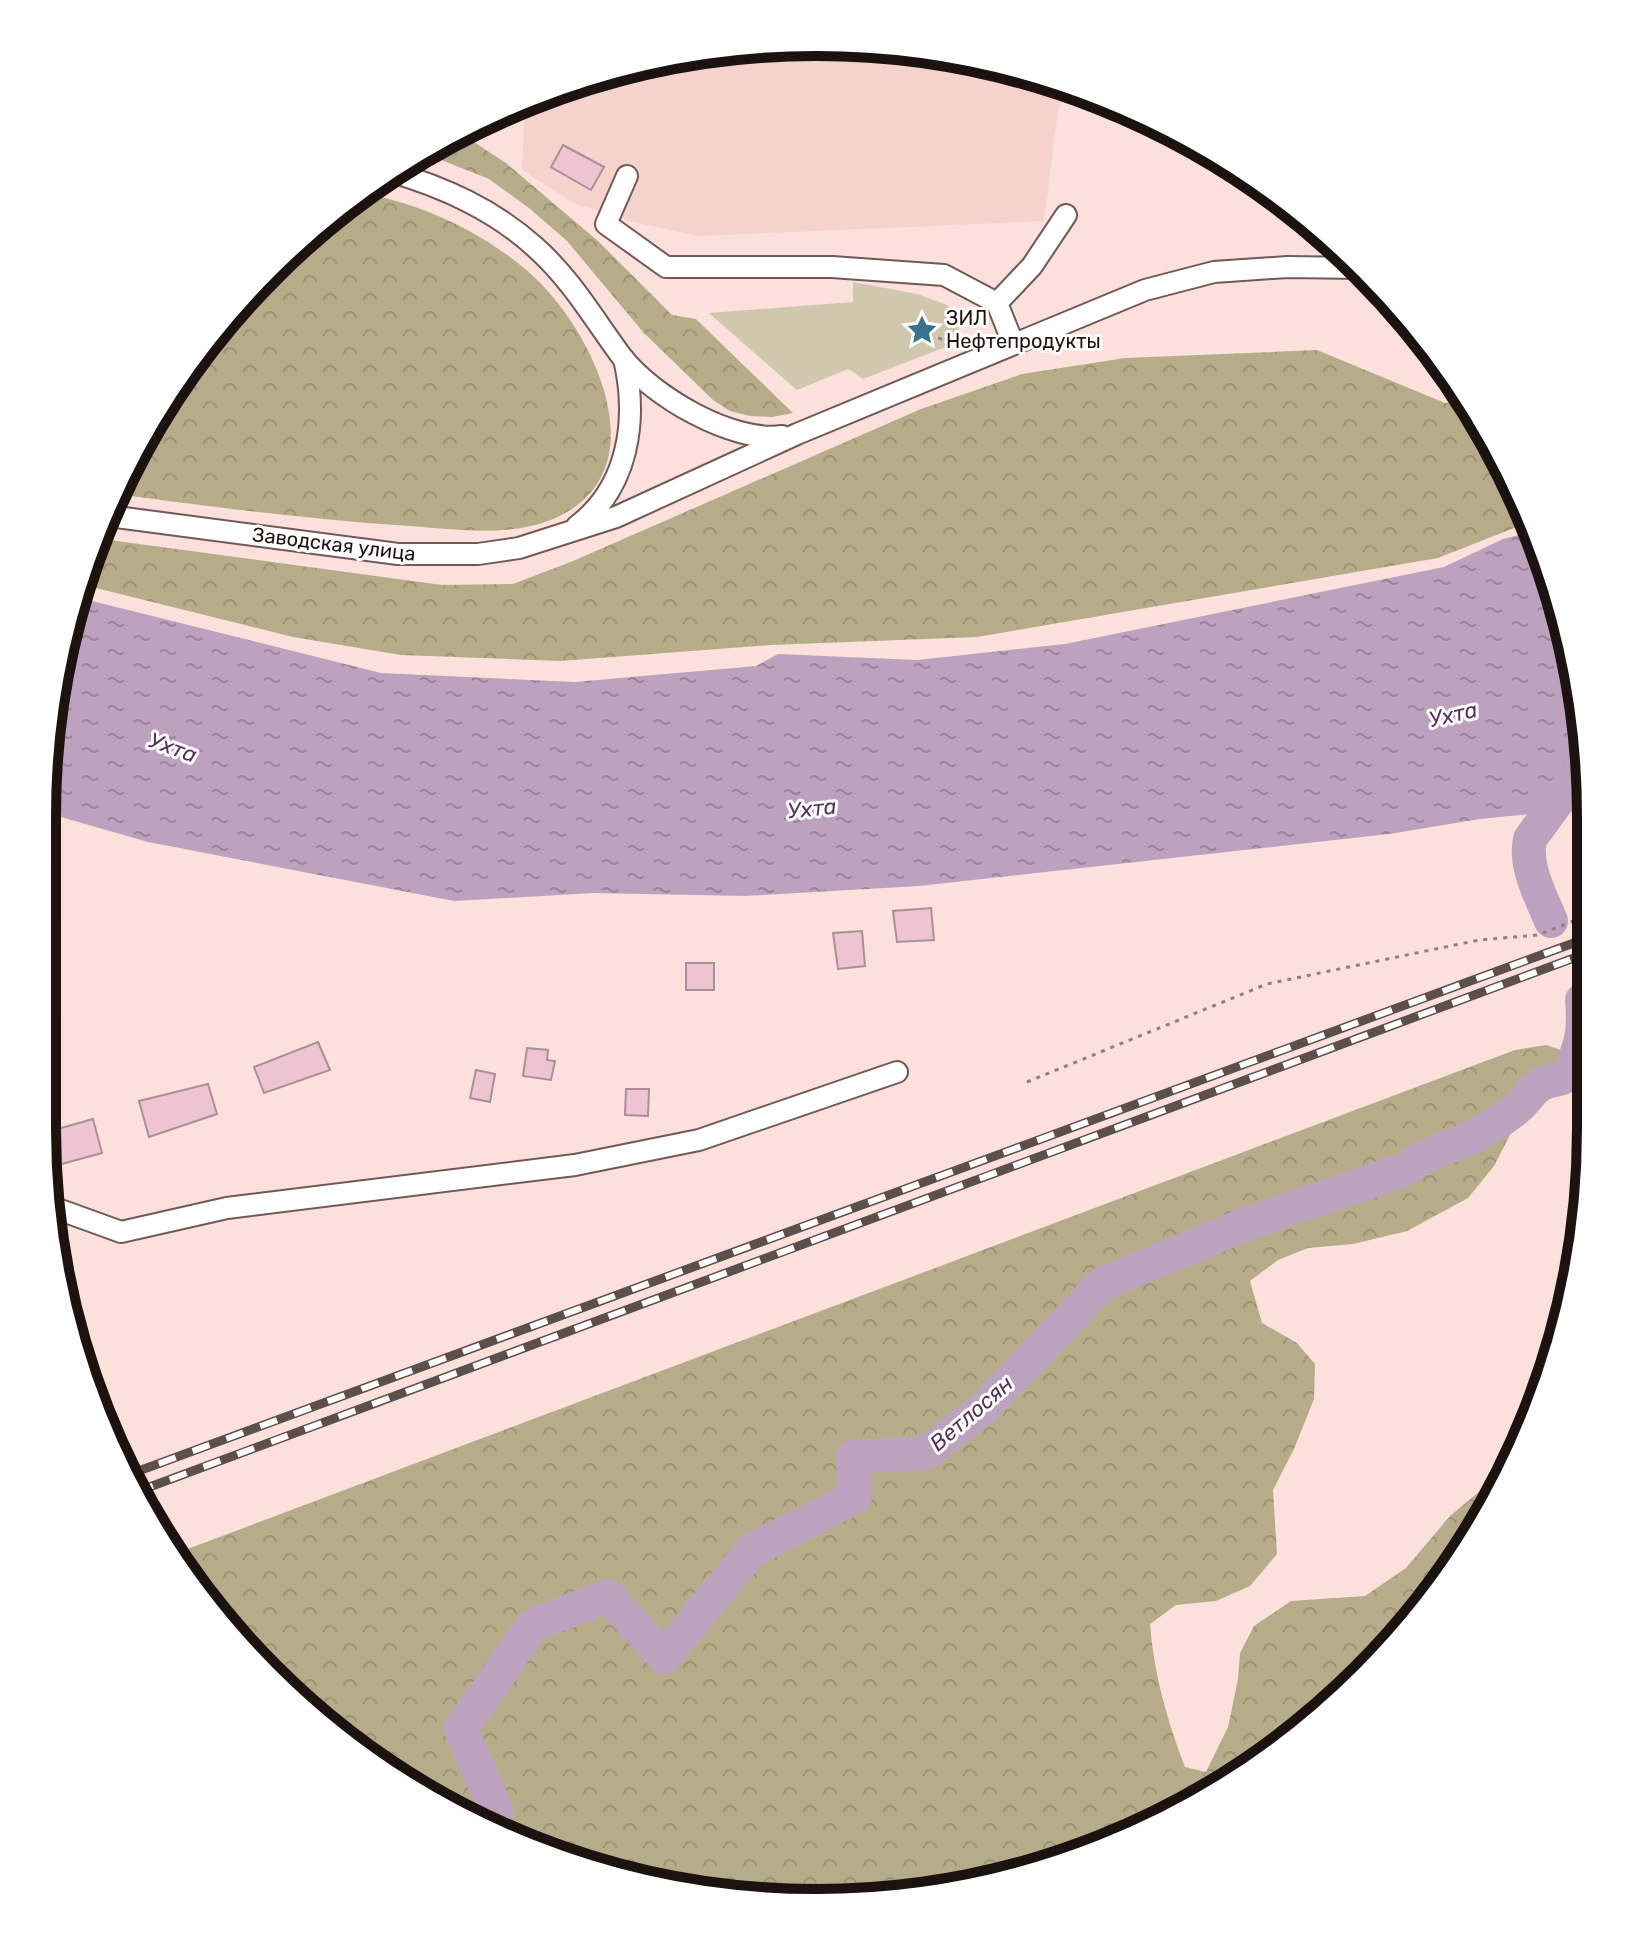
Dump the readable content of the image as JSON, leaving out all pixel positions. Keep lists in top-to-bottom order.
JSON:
{
  "streets": {
    "street": ["Заводская улица"]
  },
  "water": ["Ухта", "Ветлосян"],
  "places": {
    "place": ["ЗИЛ Нефтепродукты"]
  }
}
